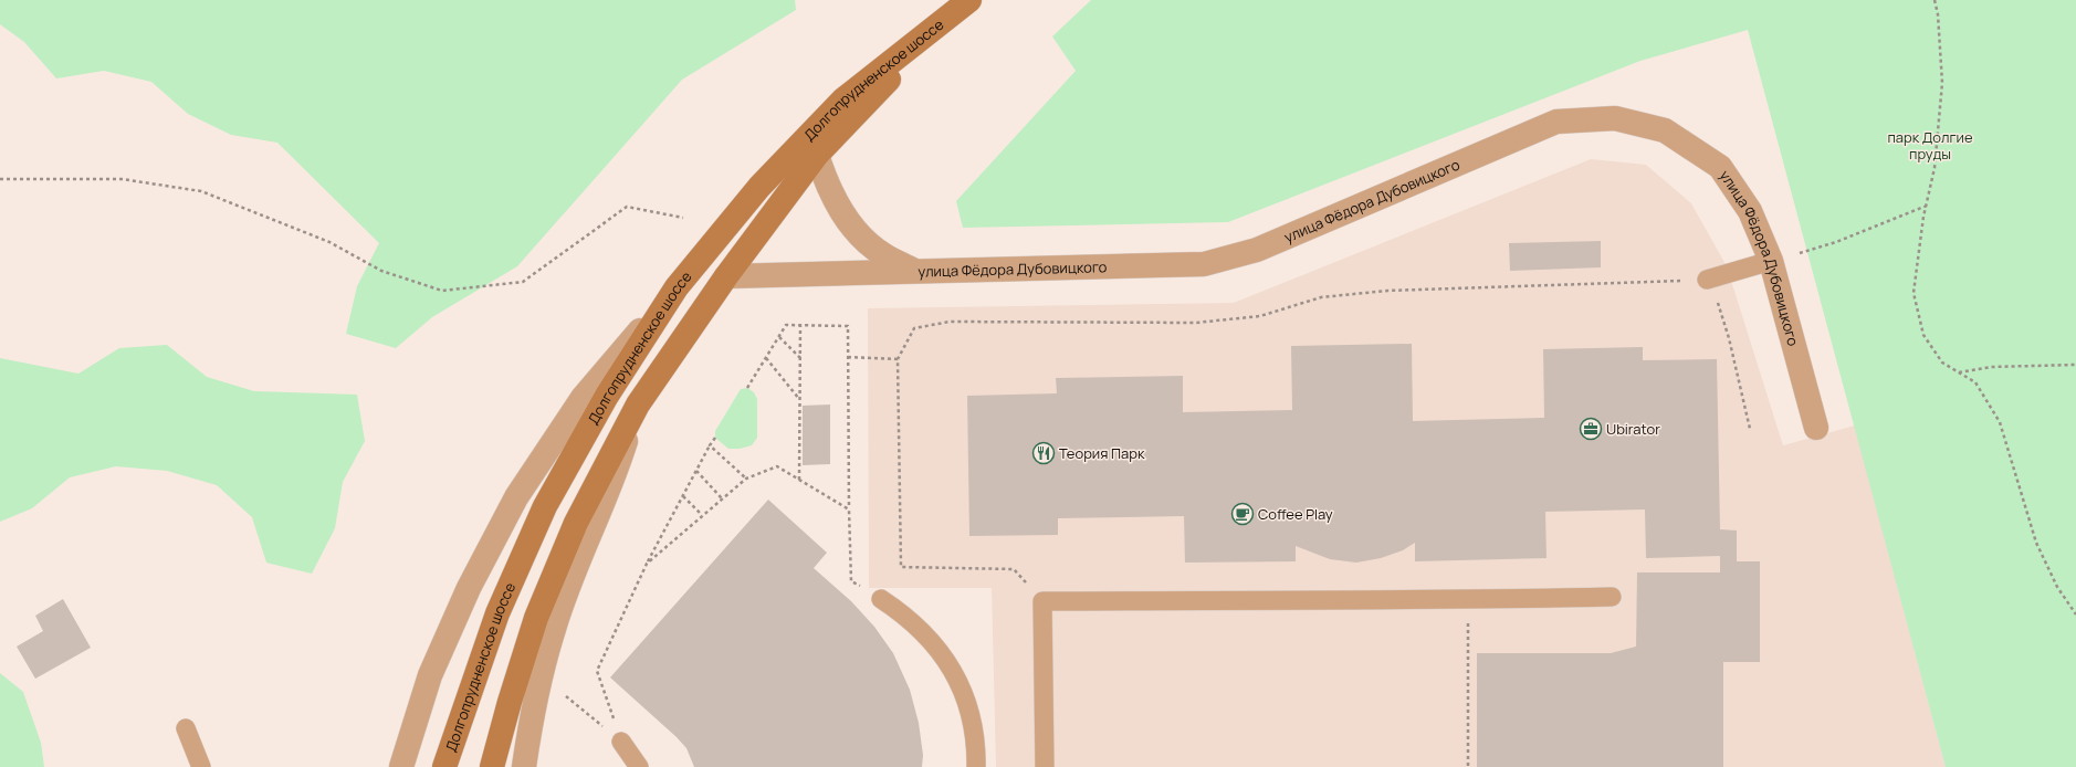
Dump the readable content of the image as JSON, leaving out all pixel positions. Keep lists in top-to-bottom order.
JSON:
{
  "streets": {
    "main road": ["Долгопрудненское шоссе"],
    "street": ["улица Фёдора Дубовицкого"]
  },
  "crossings": [
    ["Долгопрудненское шоссе", "улица Фёдора Дубовицкого"]
  ],
  "parks": ["парк Долгие пруды"],
  "places": {
    "office": ["Ubirator"],
    "restaurant": ["Теория Парк"],
    "cafe": ["Coffee Play"]
  }
}
